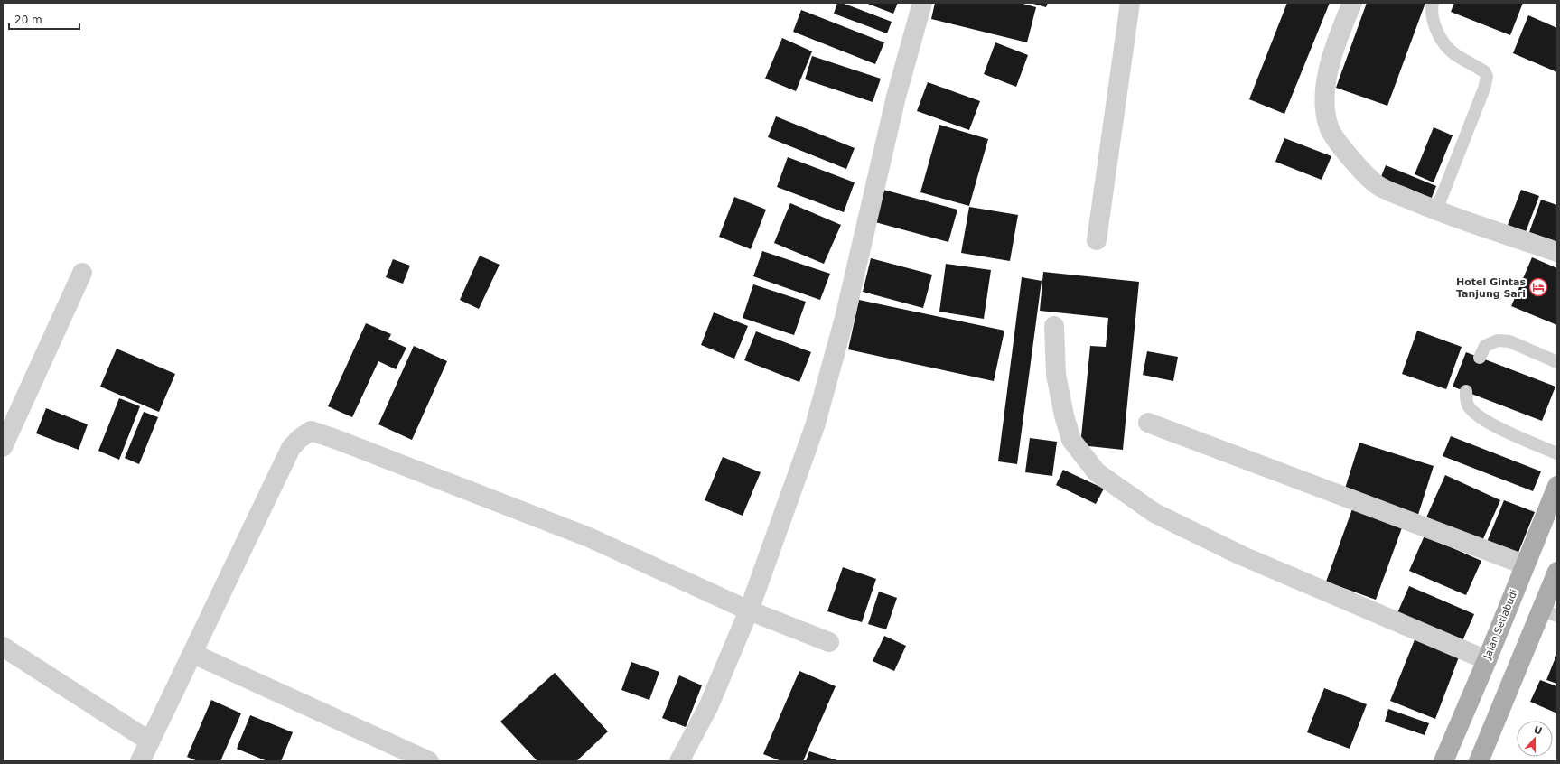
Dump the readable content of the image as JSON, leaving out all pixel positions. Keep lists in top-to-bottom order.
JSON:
{
  "streets": {
    "main road": ["Jalan Setiabudi"]
  },
  "places": {
    "hotel": ["Hotel Gintas Tanjung Sari"]
  },
  "scale_bar": "20 m",
  "north": "top"
}
